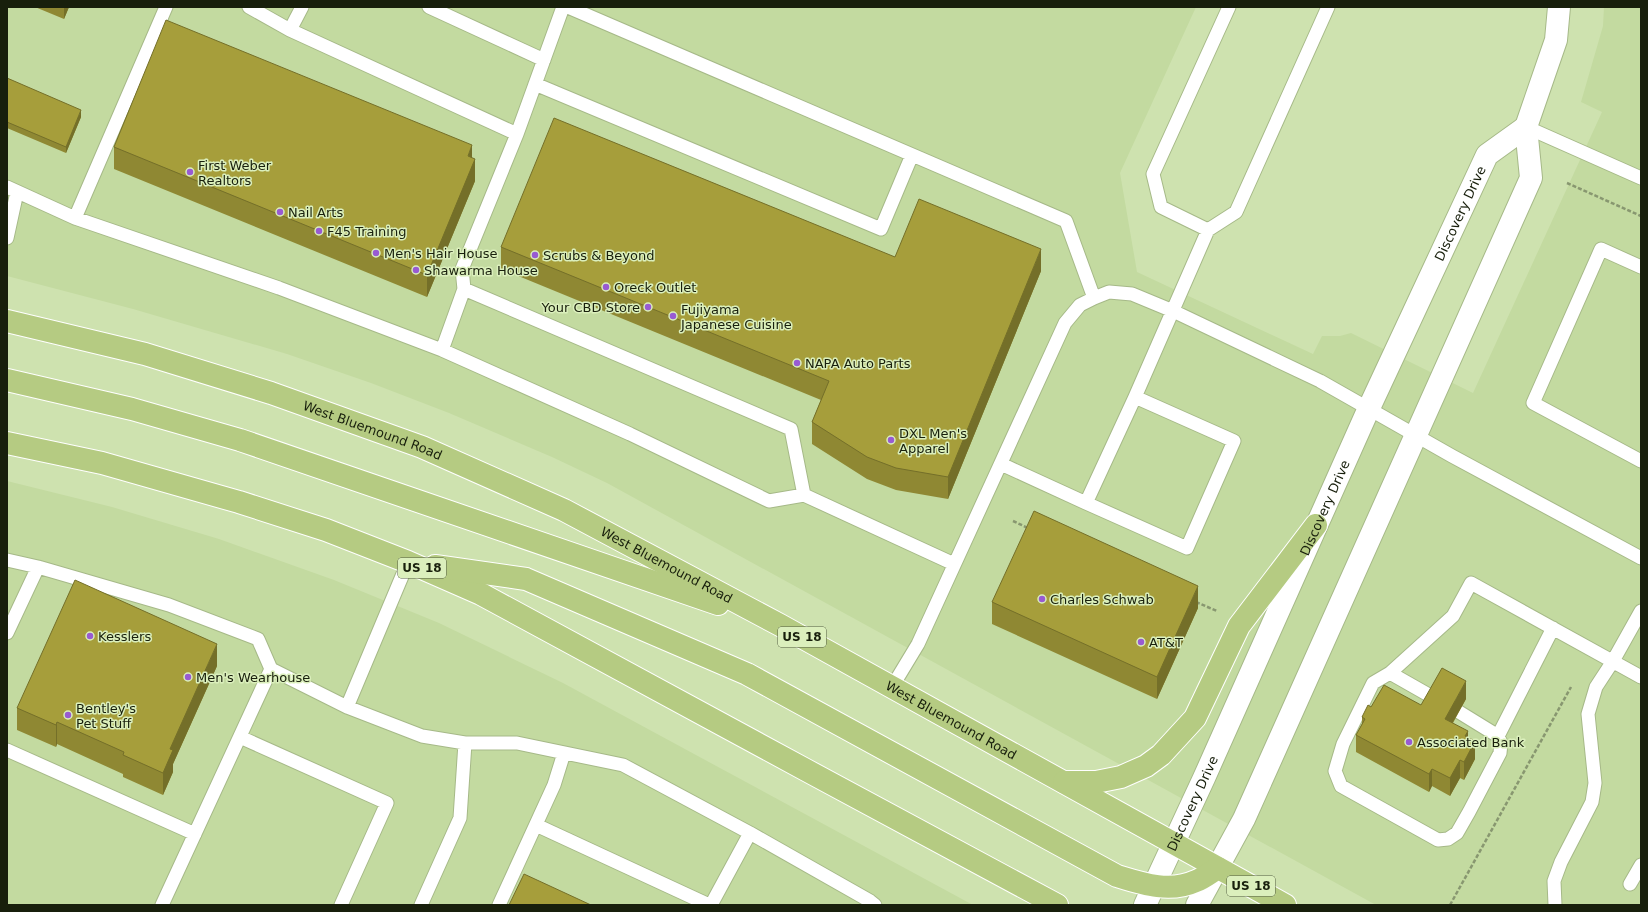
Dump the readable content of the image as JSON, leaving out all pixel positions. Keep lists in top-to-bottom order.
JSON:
{
  "streets": {
    "main road": ["West Bluemound Road", "US 18"],
    "street": ["Discovery Drive"]
  },
  "crossings": [
    ["Discovery Drive", "West Bluemound Road"]
  ],
  "places": [
    "First Weber Realtors",
    "Nail Arts",
    "F45 Training",
    "Men's Hair House",
    "Scrubs & Beyond",
    "Shawarma House",
    "Oreck Outlet",
    "Your CBD Store",
    "Fujiyama Japanese Cuisine",
    "NAPA Auto Parts",
    "DXL Men's Apparel",
    "Charles Schwab",
    "Kesslers",
    "AT&T",
    "Men's Wearhouse",
    "Bentley's Pet Stuff",
    "Associated Bank"
  ]
}
